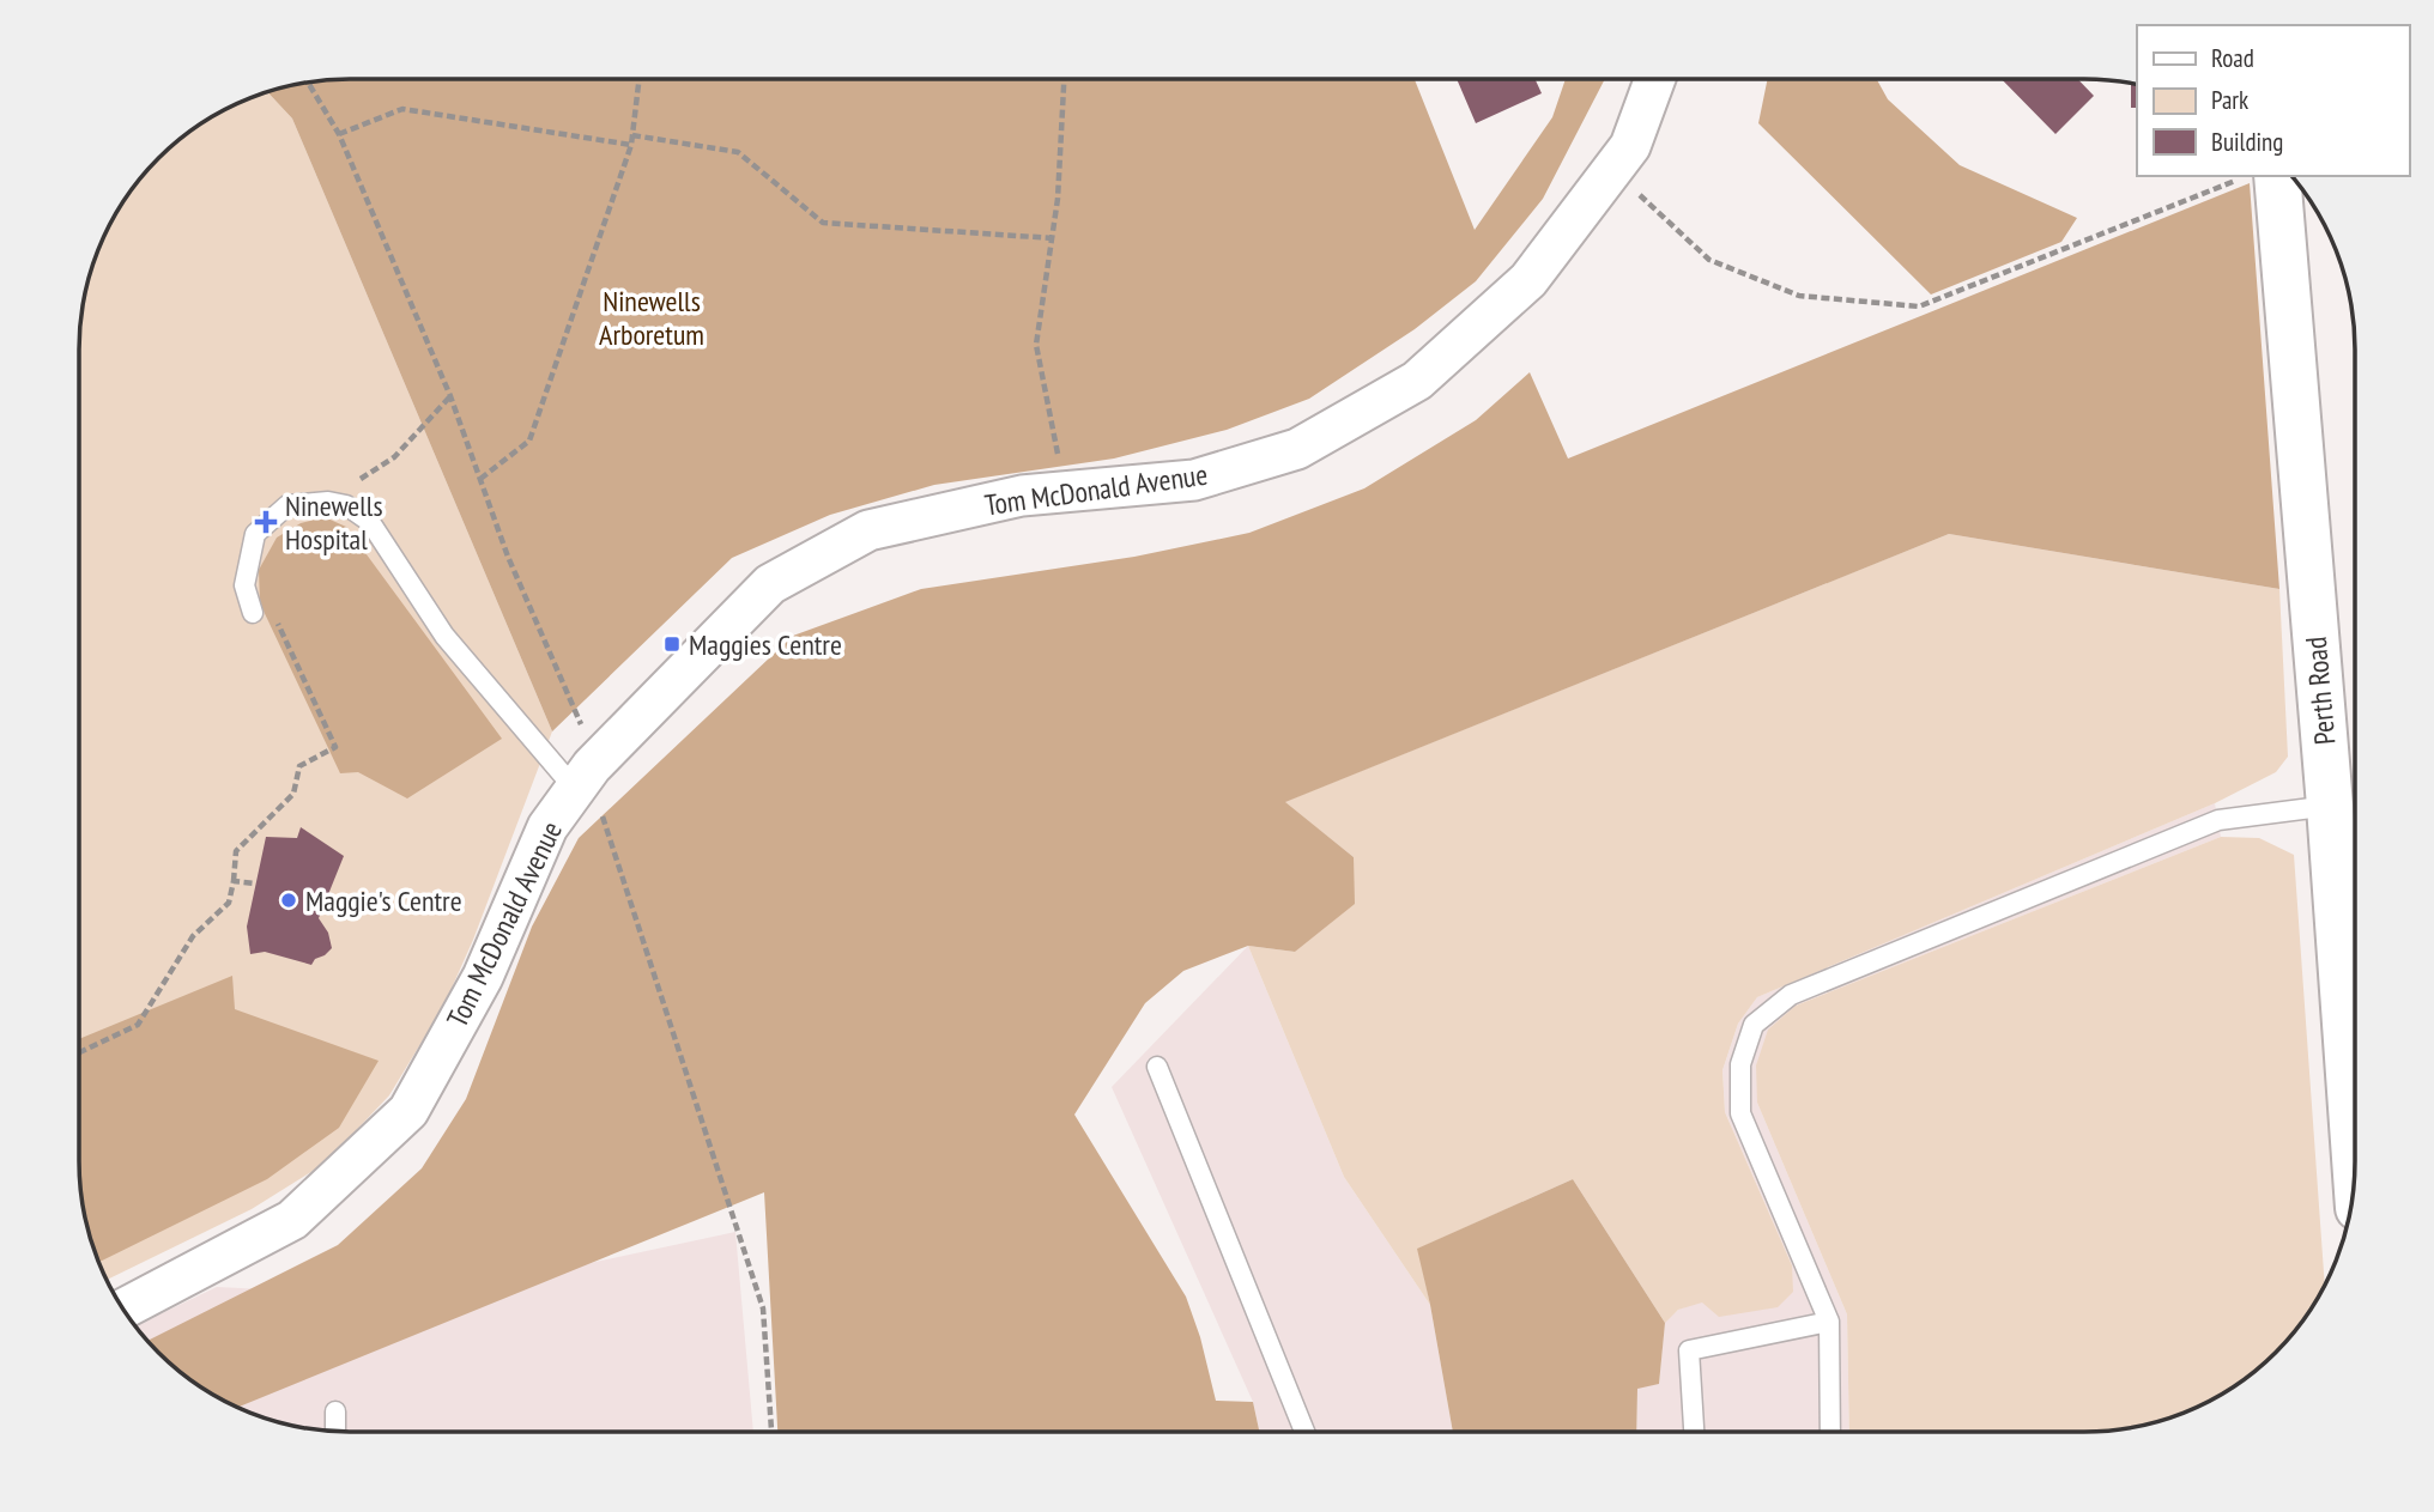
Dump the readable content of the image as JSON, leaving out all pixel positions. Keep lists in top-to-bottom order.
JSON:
{
  "streets": {
    "street": ["Tom McDonald Avenue", "Perth Road"]
  },
  "parks": ["Ninewells Arboretum"],
  "places": {
    "health": ["Ninewells Hospital"],
    "transit": ["Maggies Centre"],
    "other": ["Maggie's Centre"]
  },
  "legend": ["Road", "Park", "Building"]
}
